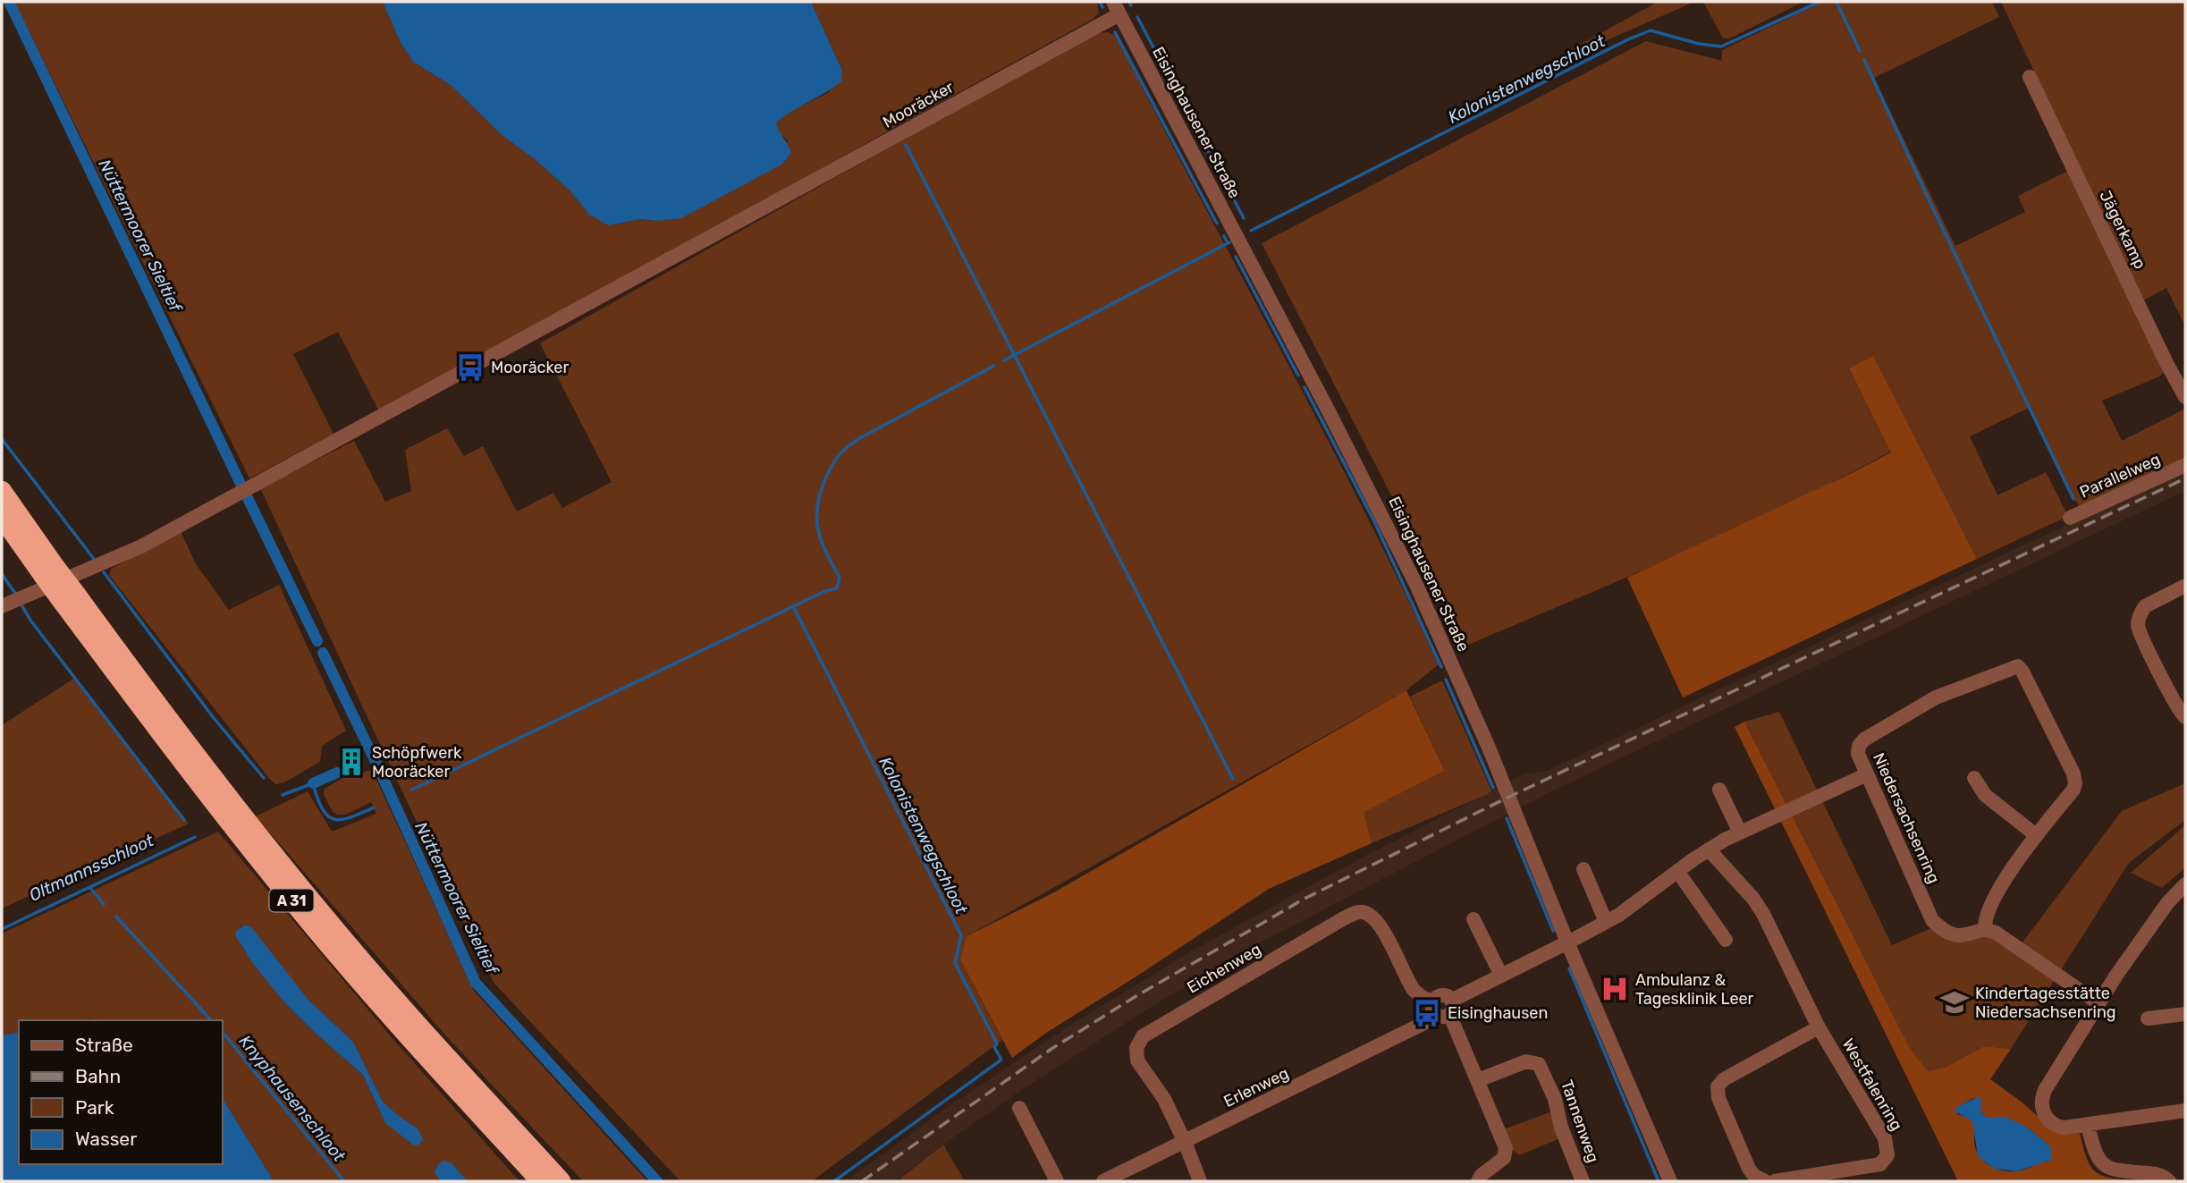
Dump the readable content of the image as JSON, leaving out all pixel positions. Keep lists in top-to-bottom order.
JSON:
{
  "streets": {
    "highway": ["A 31"],
    "street": [
      "Mooräcker",
      "Eisinghausener Straße",
      "Jägerkamp",
      "Parallelweg",
      "Niedersachsenring",
      "Eichenweg",
      "Westfalenring",
      "Erlenweg",
      "Tannenweg"
    ]
  },
  "crossings": [
    ["Mooräcker", "Eisinghausener Straße"],
    ["Eichenweg", "Erlenweg"]
  ],
  "water": [
    "Kolonistenwegschloot",
    "Nüttermoorer Sieltief",
    "Oltmannsschloot",
    "Knyphausenschloot"
  ],
  "places": {
    "bus stop": ["Mooräcker", "Eisinghausen"],
    "building": ["Schöpfwerk Mooräcker"],
    "hospital": ["Ambulanz & Tagesklinik Leer"],
    "school or university": ["Kindertagesstätte Niedersachsenring"]
  },
  "legend": [
    "Straße",
    "Bahn",
    "Park",
    "Wasser"
  ]
}
